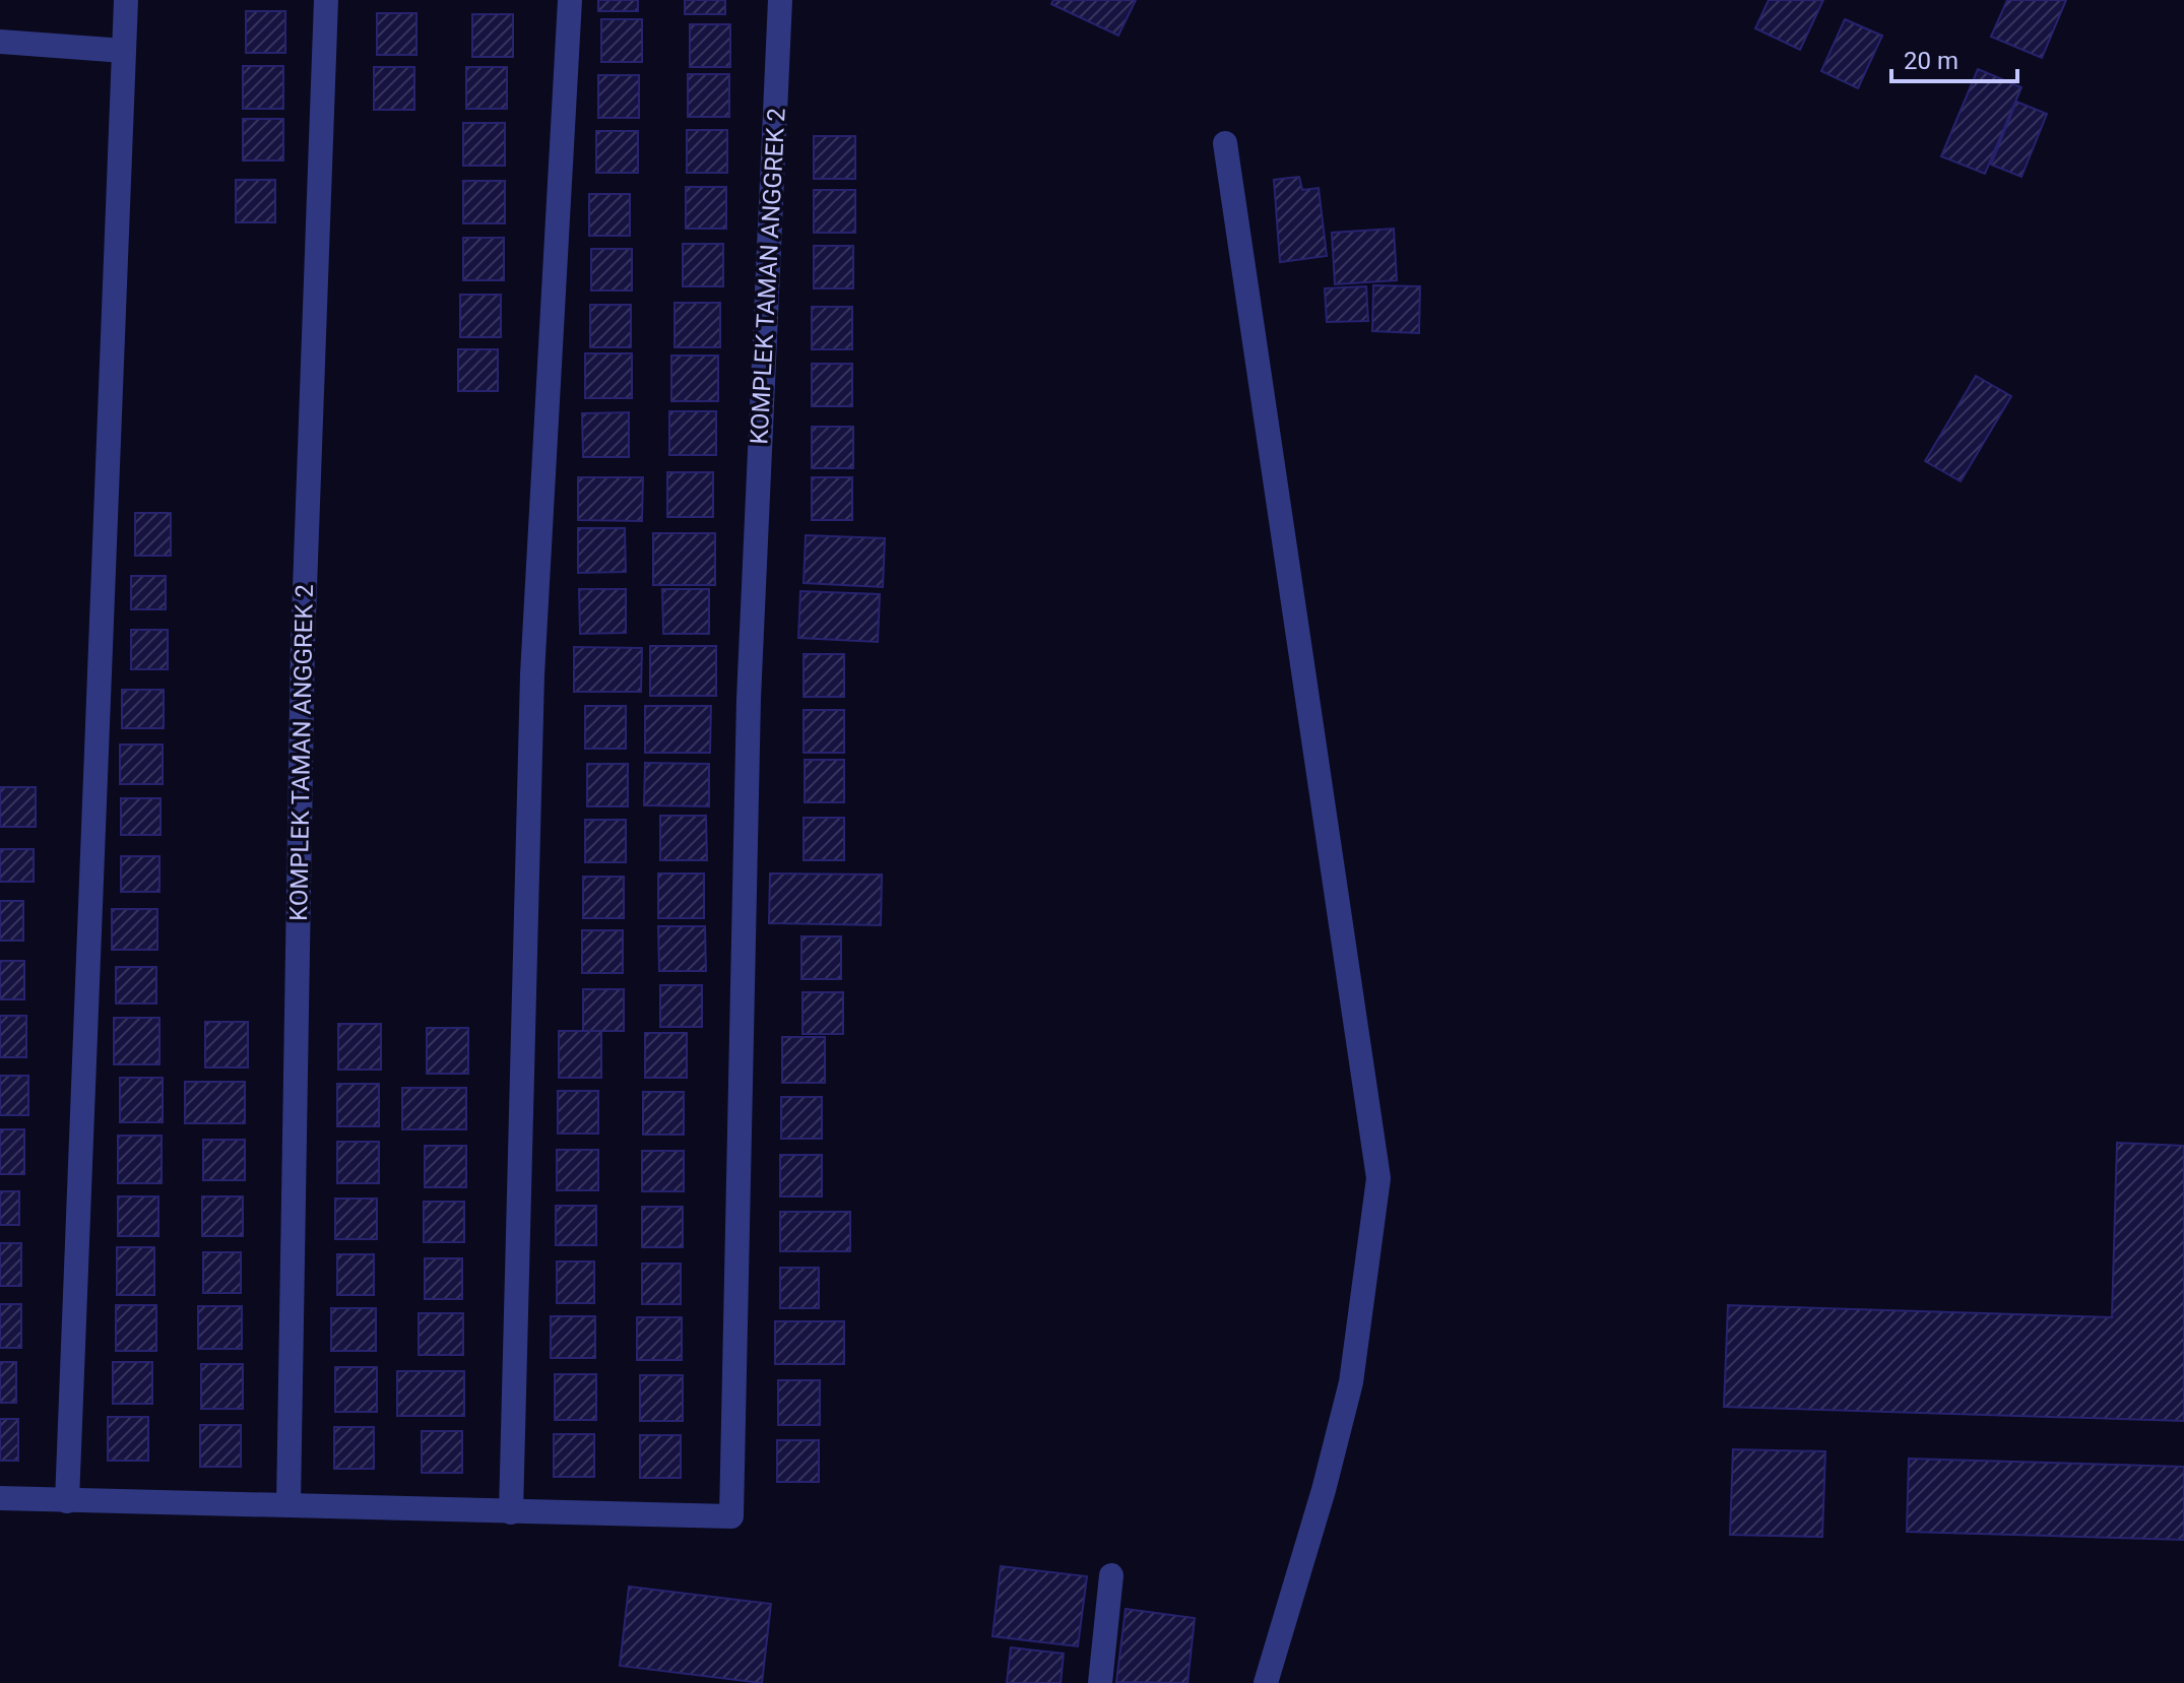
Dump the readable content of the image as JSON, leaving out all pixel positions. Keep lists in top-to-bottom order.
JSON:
{
  "streets": {
    "street": ["KOMPLEK TAMAN ANGGREK 2"]
  },
  "scale_bar": "20 m"
}
